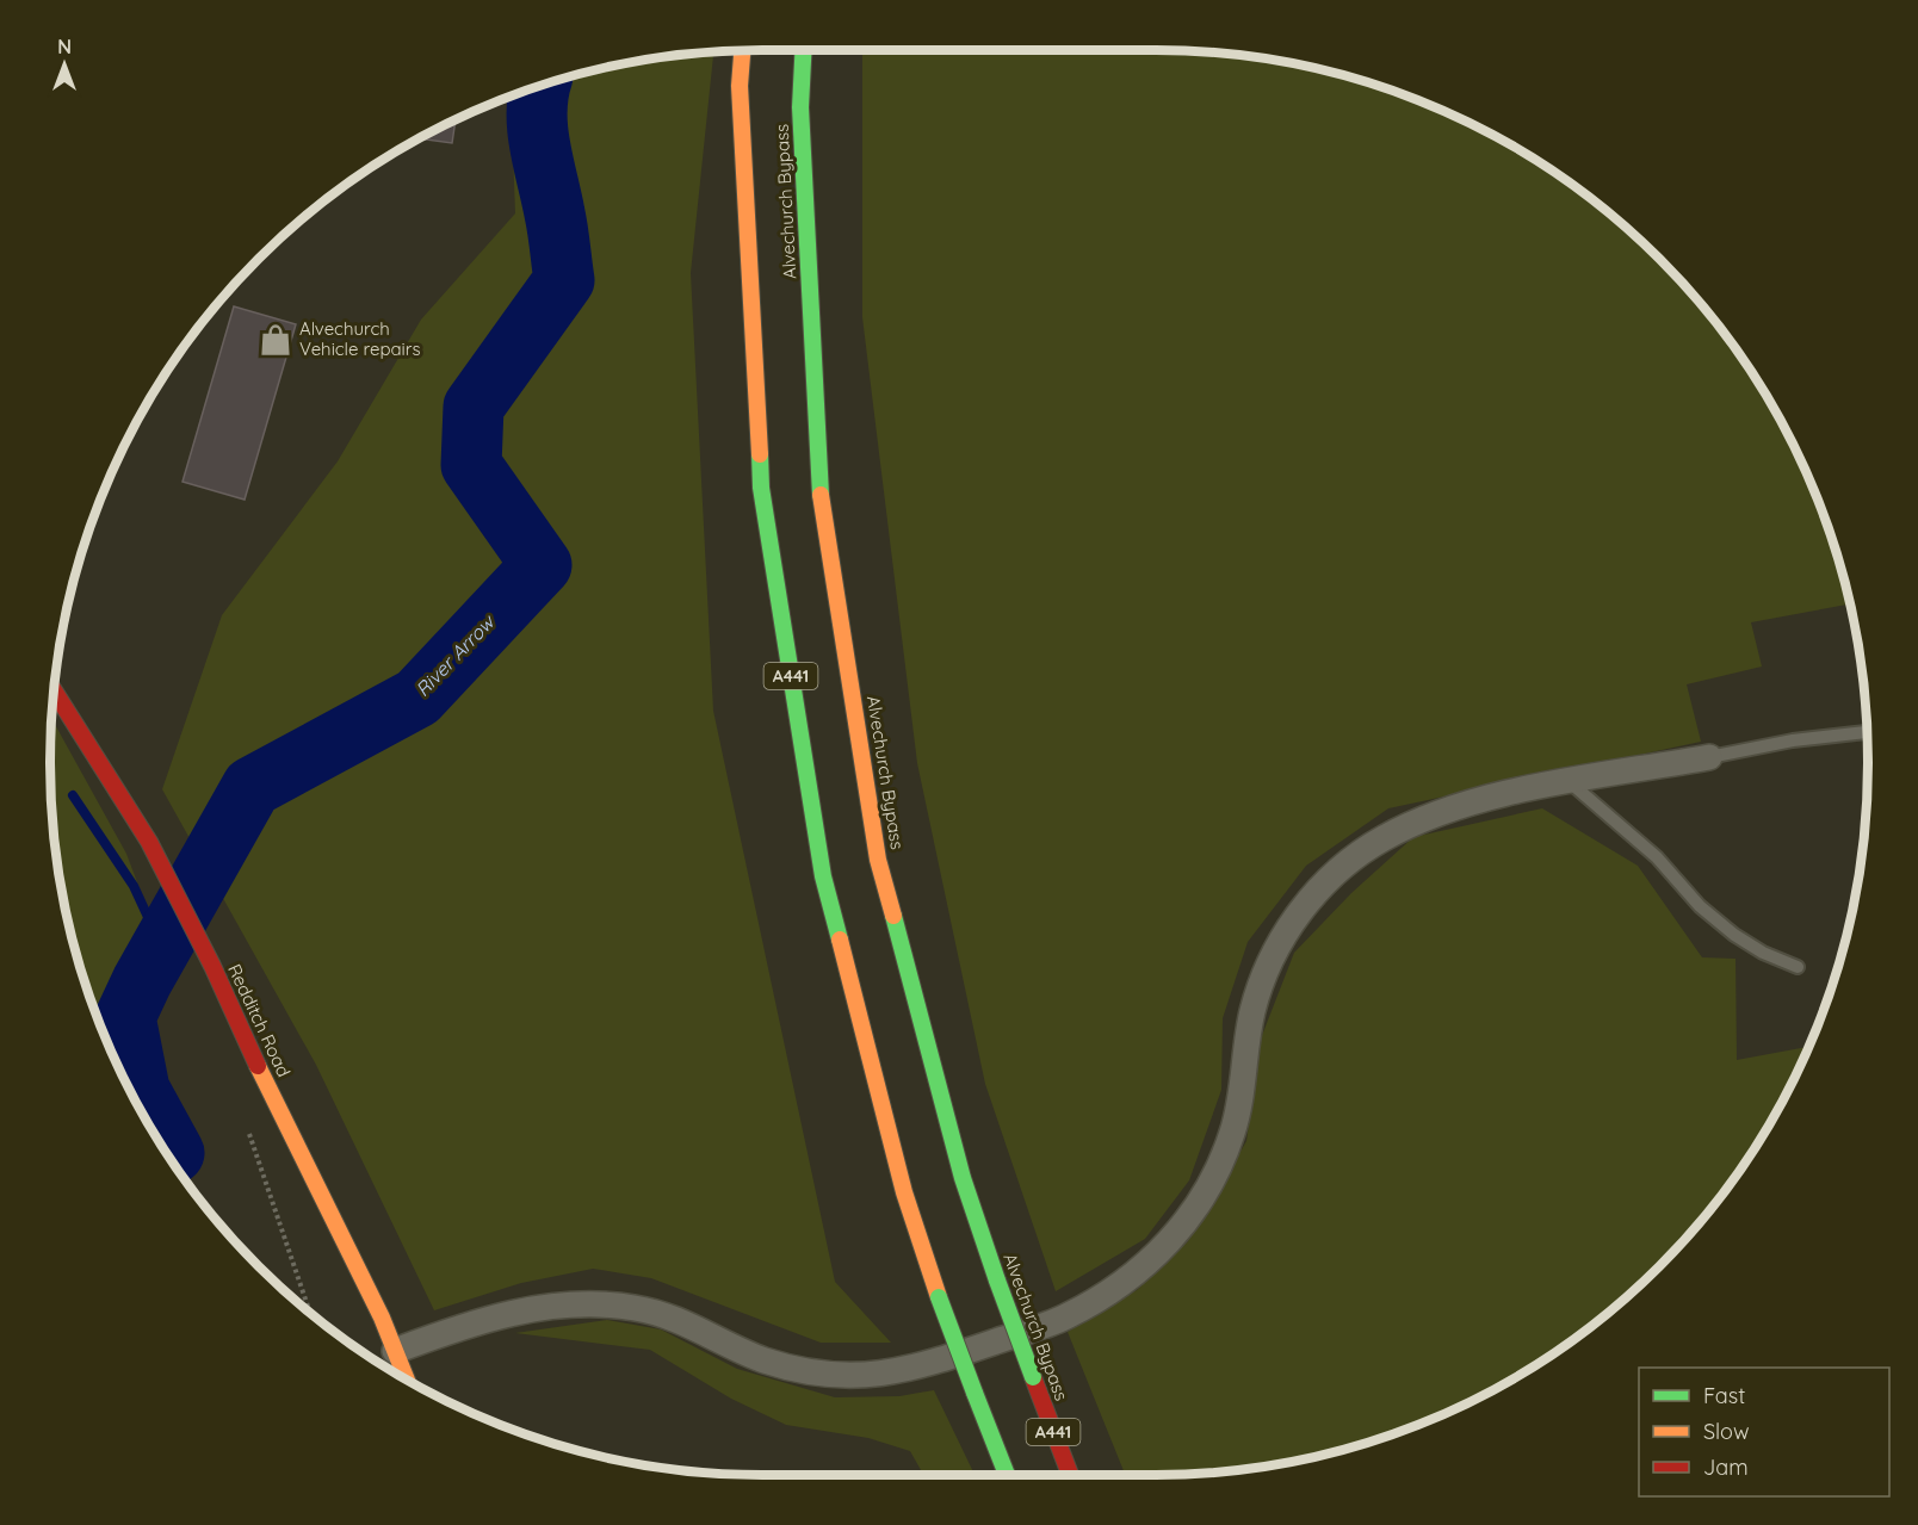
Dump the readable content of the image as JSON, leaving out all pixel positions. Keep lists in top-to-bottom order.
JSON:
{
  "streets": {
    "main road": ["Alvechurch Bypass", "A441", "Redditch Road"]
  },
  "water": ["River Arrow"],
  "places": {
    "shop": ["Alvechurch Vehicle repairs"]
  },
  "legend": ["Fast", "Slow", "Jam"],
  "north": "top"
}
